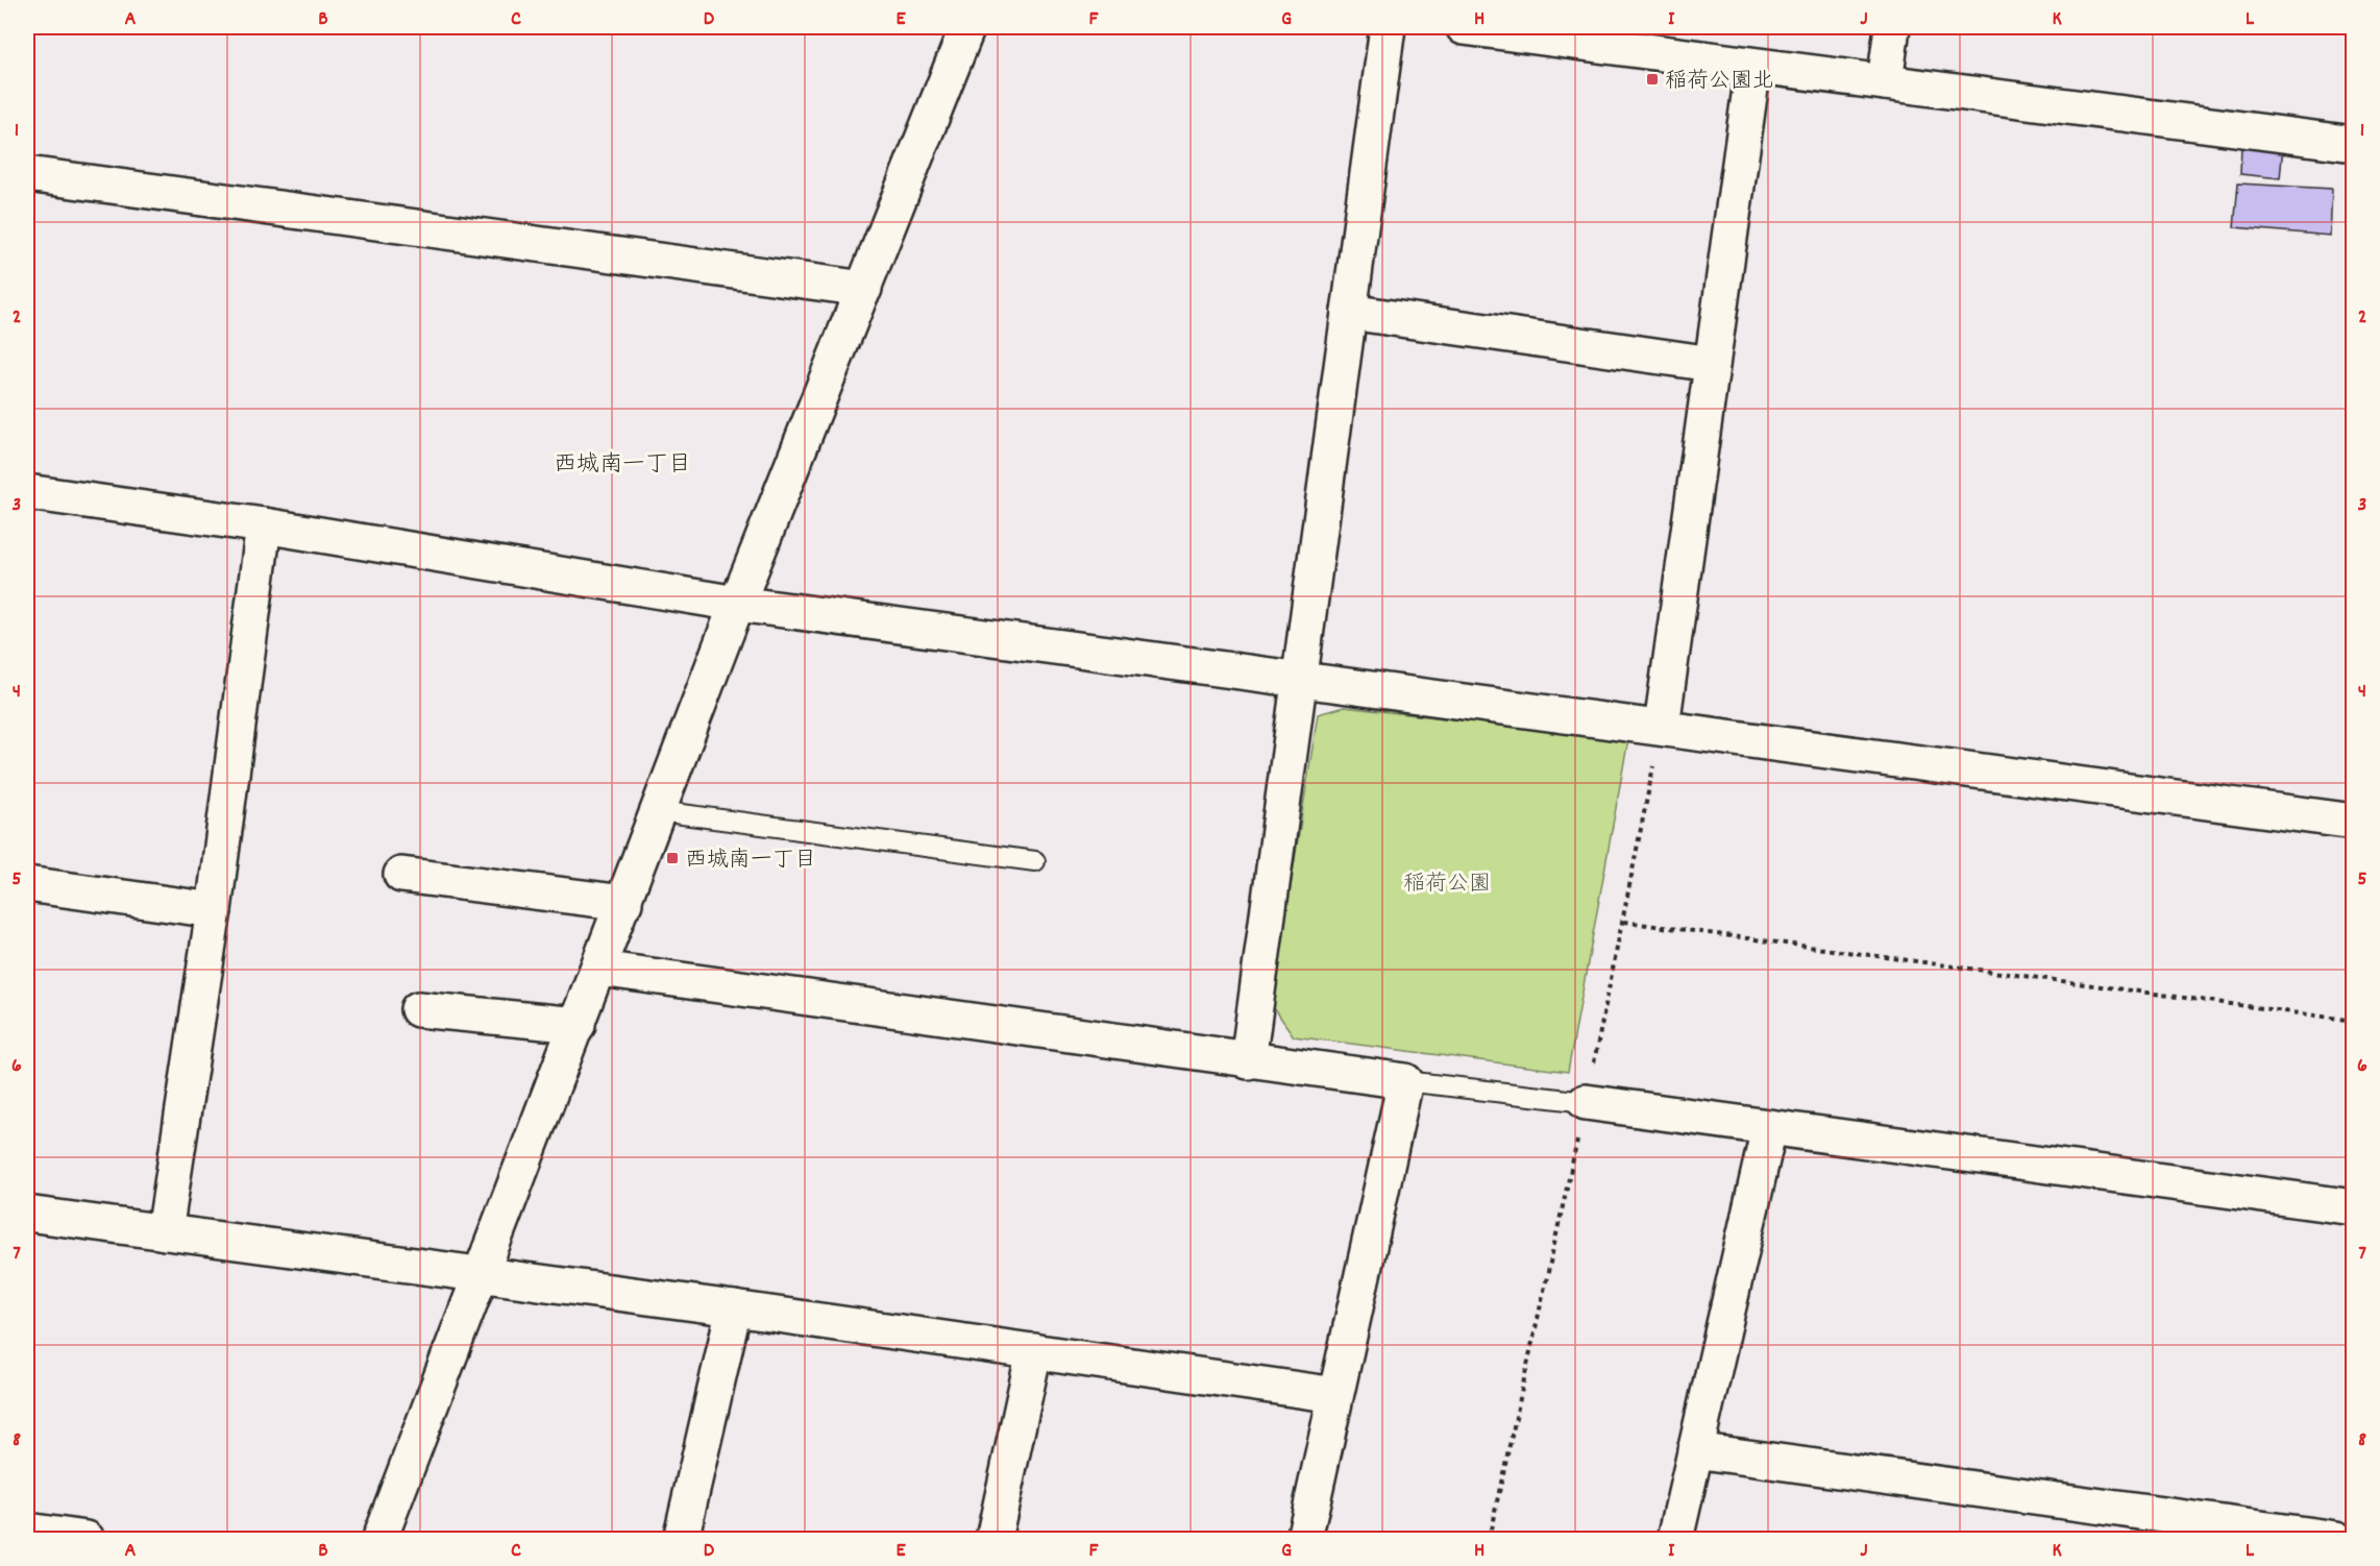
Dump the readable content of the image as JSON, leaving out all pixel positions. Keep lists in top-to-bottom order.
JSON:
{
  "districts": ["西城南一丁目"],
  "parks": ["稲荷公園"],
  "places": {
    "transit": ["稲荷公園北", "西城南一丁目"]
  },
  "grid": {
    "columns": [
      "A",
      "B",
      "C",
      "D",
      "E",
      "F",
      "G",
      "H",
      "I",
      "J",
      "K",
      "L"
    ],
    "rows": [
      "1",
      "2",
      "3",
      "4",
      "5",
      "6",
      "7",
      "8"
    ]
  }
}
